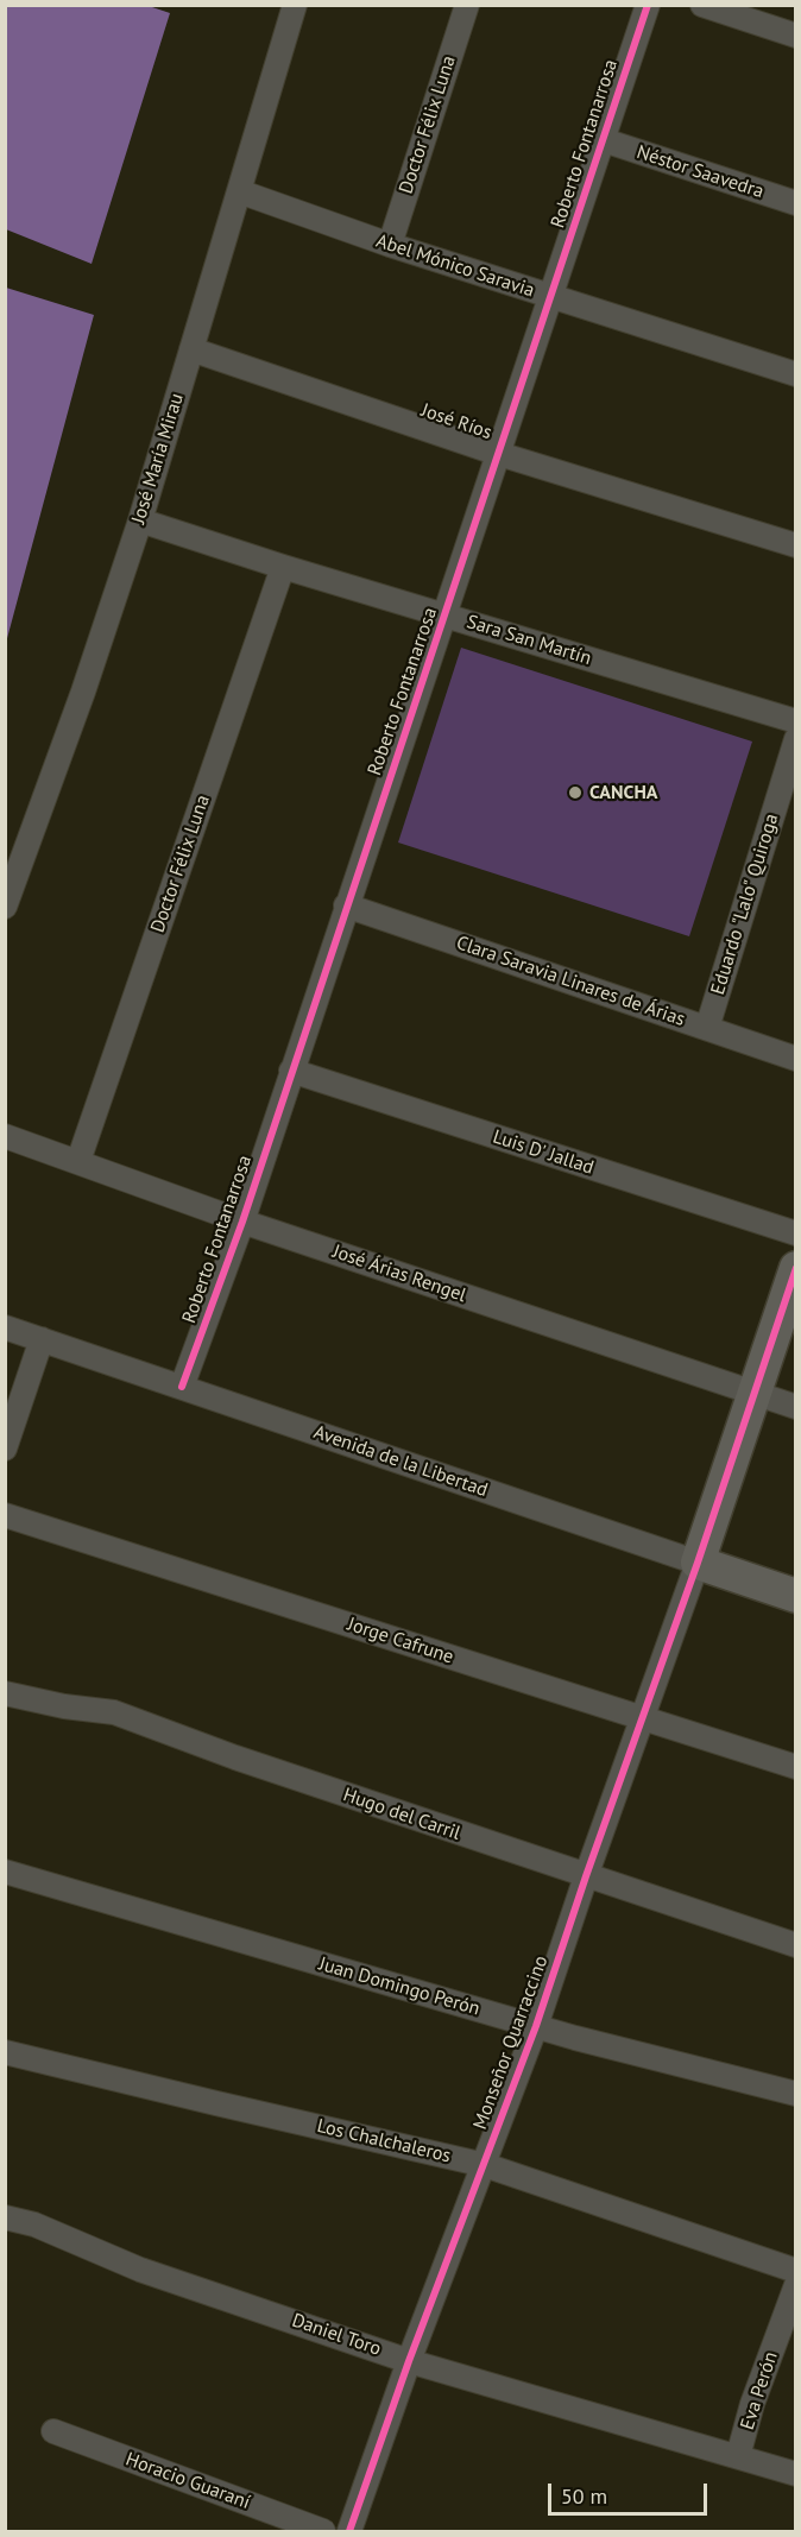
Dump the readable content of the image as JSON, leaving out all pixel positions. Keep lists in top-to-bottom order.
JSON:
{
  "streets": {
    "street": [
      "Doctor Félix Luna",
      "Roberto Fontanarrosa",
      "Néstor Saavedra",
      "Abel Mónico Saravia",
      "José Ríos",
      "José María Mirau",
      "Sara San Martín",
      "Eduardo \"Lalo\" Quiroga",
      "Clara Saravia Linares de Árias",
      "Luis D' Jallad",
      "José Árias Rengel",
      "Avenida de la Libertad",
      "Jorge Cafrune",
      "Hugo del Carril",
      "Juan Domingo Perón",
      "Monseñor Quarraccino",
      "Los Chalchaleros",
      "Daniel Toro",
      "Eva Perón",
      "Horacio Guaraní"
    ]
  },
  "crossings": [
    ["Doctor Félix Luna", "Abel Mónico Saravia"],
    ["Doctor Félix Luna", "Sara San Martín"],
    ["Doctor Félix Luna", "José Árias Rengel"],
    ["Roberto Fontanarrosa", "Néstor Saavedra"],
    ["Roberto Fontanarrosa", "Abel Mónico Saravia"],
    ["Roberto Fontanarrosa", "José Ríos"],
    ["Roberto Fontanarrosa", "Sara San Martín"],
    ["Roberto Fontanarrosa", "Clara Saravia Linares de Árias"],
    ["Roberto Fontanarrosa", "Luis D' Jallad"],
    ["Roberto Fontanarrosa", "José Árias Rengel"],
    ["Roberto Fontanarrosa", "Avenida de la Libertad"],
    ["Abel Mónico Saravia", "José María Mirau"],
    ["José Ríos", "José María Mirau"],
    ["José María Mirau", "Sara San Martín"],
    ["Eduardo \"Lalo\" Quiroga", "Clara Saravia Linares de Árias"],
    ["Avenida de la Libertad", "Monseñor Quarraccino"],
    ["Jorge Cafrune", "Monseñor Quarraccino"],
    ["Hugo del Carril", "Monseñor Quarraccino"],
    ["Juan Domingo Perón", "Monseñor Quarraccino"],
    ["Monseñor Quarraccino", "Los Chalchaleros"],
    ["Monseñor Quarraccino", "Daniel Toro"],
    ["Daniel Toro", "Eva Perón"]
  ],
  "places": ["CANCHA"],
  "scale_bar": "50 m"
}
